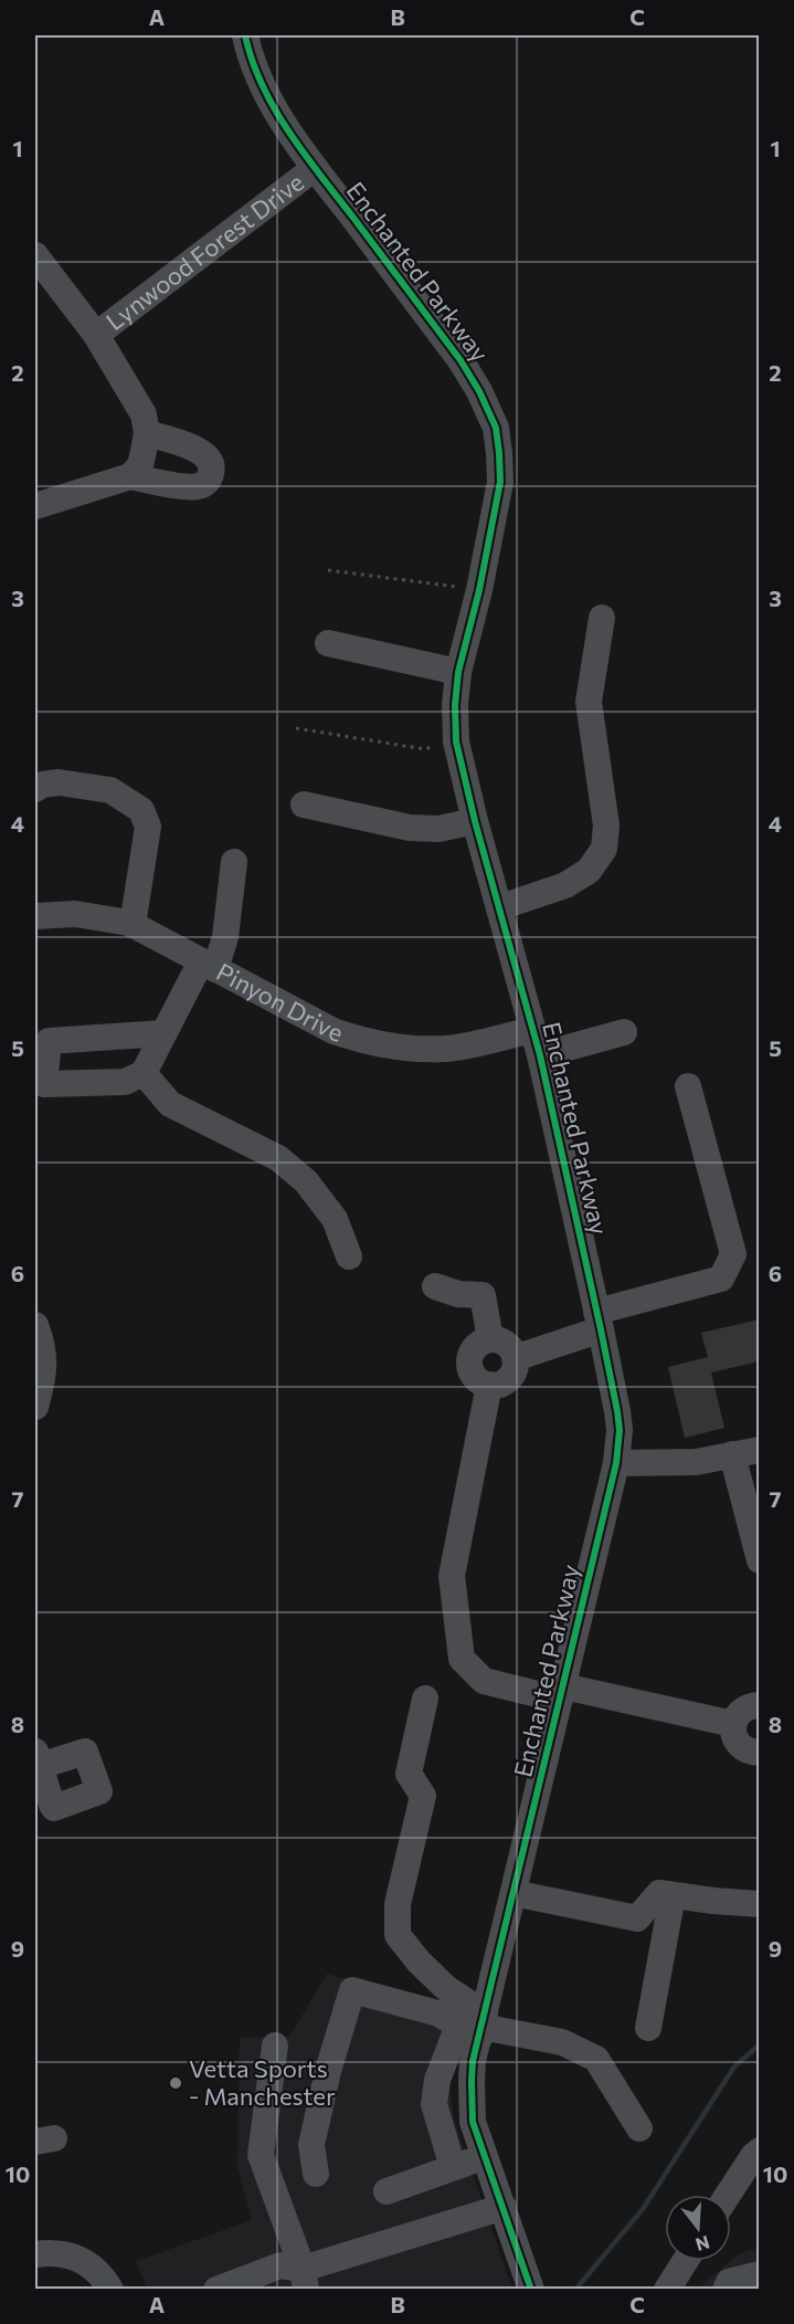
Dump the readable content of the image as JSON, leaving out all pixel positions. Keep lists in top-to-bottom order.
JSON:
{
  "streets": {
    "street": ["Lynwood Forest Drive", "Enchanted Parkway", "Pinyon Drive"]
  },
  "crossings": [
    ["Lynwood Forest Drive", "Enchanted Parkway"],
    ["Enchanted Parkway", "Pinyon Drive"]
  ],
  "places": ["Vetta Sports - Manchester"],
  "north": "bottom",
  "grid": {
    "columns": ["A", "B", "C"],
    "rows": [
      "1",
      "2",
      "3",
      "4",
      "5",
      "6",
      "7",
      "8",
      "9",
      "10"
    ]
  }
}
